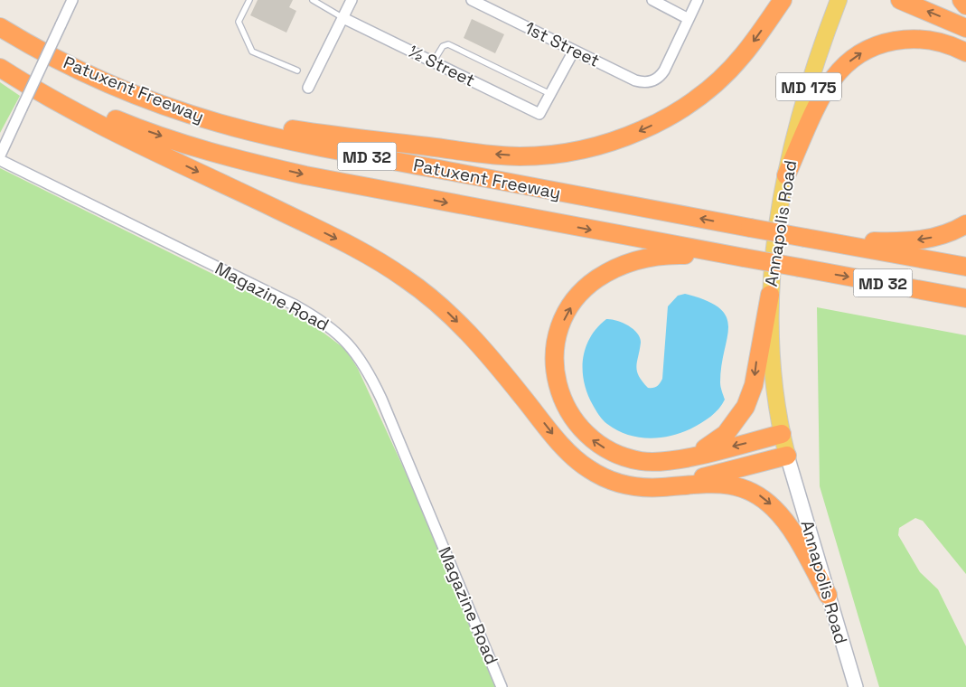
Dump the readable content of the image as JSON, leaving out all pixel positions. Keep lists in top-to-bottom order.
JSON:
{
  "streets": {
    "highway": ["Patuxent Freeway", "MD 32"],
    "main road": ["MD 175", "Annapolis Road"],
    "street": ["1st Street", "½ Street", "Magazine Road"]
  }
}
